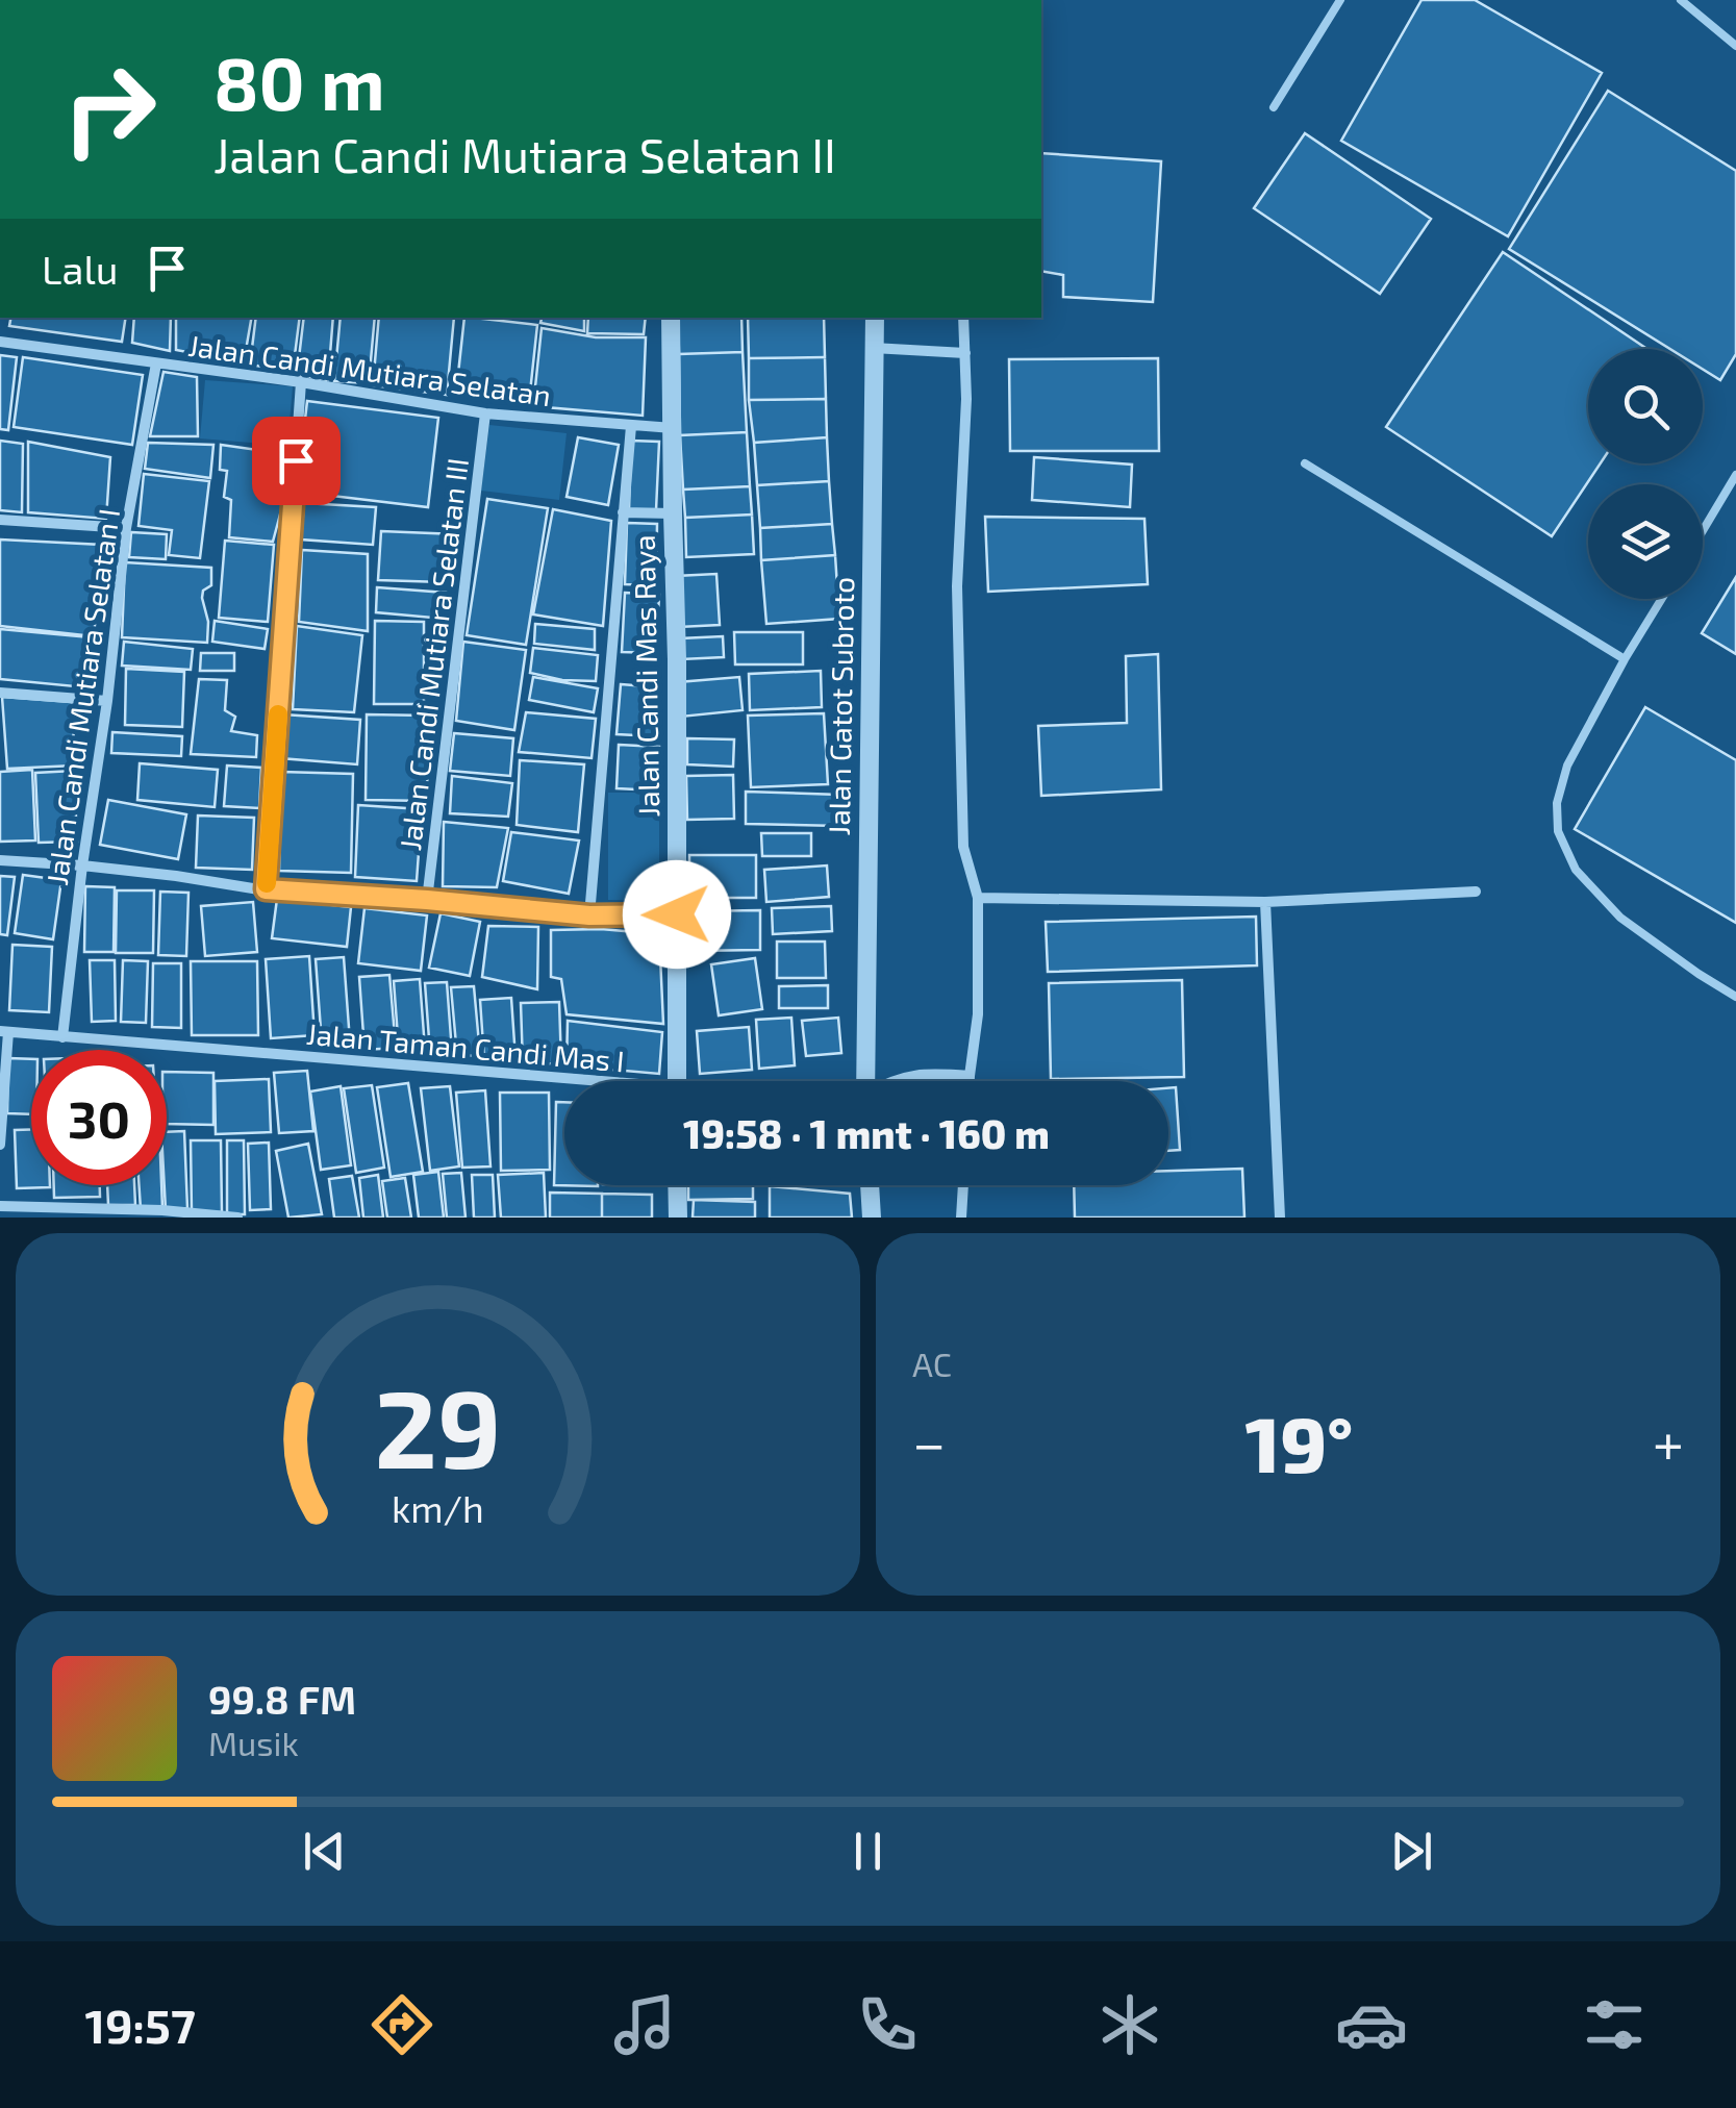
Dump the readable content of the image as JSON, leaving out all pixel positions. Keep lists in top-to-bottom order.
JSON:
{
  "streets": {
    "street": [
      "Jalan Candi Mutiara Selatan",
      "Jalan Candi Mutiara Selatan III",
      "Jalan Candi Mas Raya",
      "Jalan Candi Mutiara Selatan I",
      "Jalan Gatot Subroto",
      "Jalan Taman Candi Mas I"
    ]
  },
  "crossings": [
    ["Jalan Candi Mutiara Selatan", "Jalan Candi Mutiara Selatan III"],
    ["Jalan Candi Mutiara Selatan", "Jalan Candi Mas Raya"],
    ["Jalan Candi Mutiara Selatan", "Jalan Candi Mutiara Selatan I"],
    ["Jalan Candi Mutiara Selatan I", "Jalan Taman Candi Mas I"]
  ],
  "page": {
    "turn": ["80 m", "Jalan Candi Mutiara Selatan II"],
    "then": "Lalu",
    "limit": "30",
    "trip": "19:58 · 1 mnt · 160 m",
    "tile": "AC",
    "heat": ["−", "19°", "+"],
    "song": ["99.8 FM", "Musik"],
    "tabs": "19:57",
    "gauge": ["29", "km/h"]
  }
}
